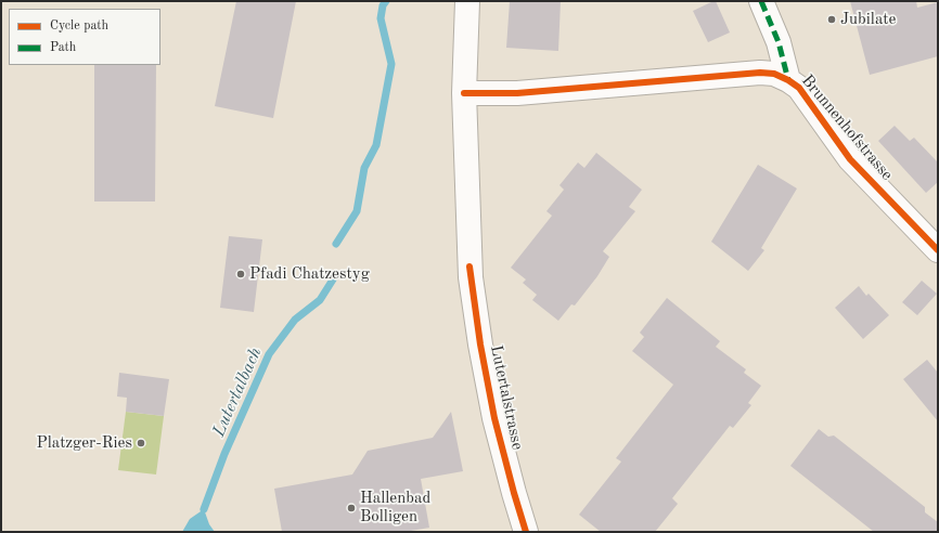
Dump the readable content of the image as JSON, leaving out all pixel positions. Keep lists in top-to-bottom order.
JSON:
{
  "streets": {
    "street": ["Brunnenhofstrasse", "Lutertalstrasse"]
  },
  "water": ["Lutertalbach"],
  "places": [
    "Jubilate",
    "Pfadi Chatzestyg",
    "Platzger-Ries",
    "Hallenbad Bolligen"
  ],
  "legend": ["Cycle path", "Path"]
}
